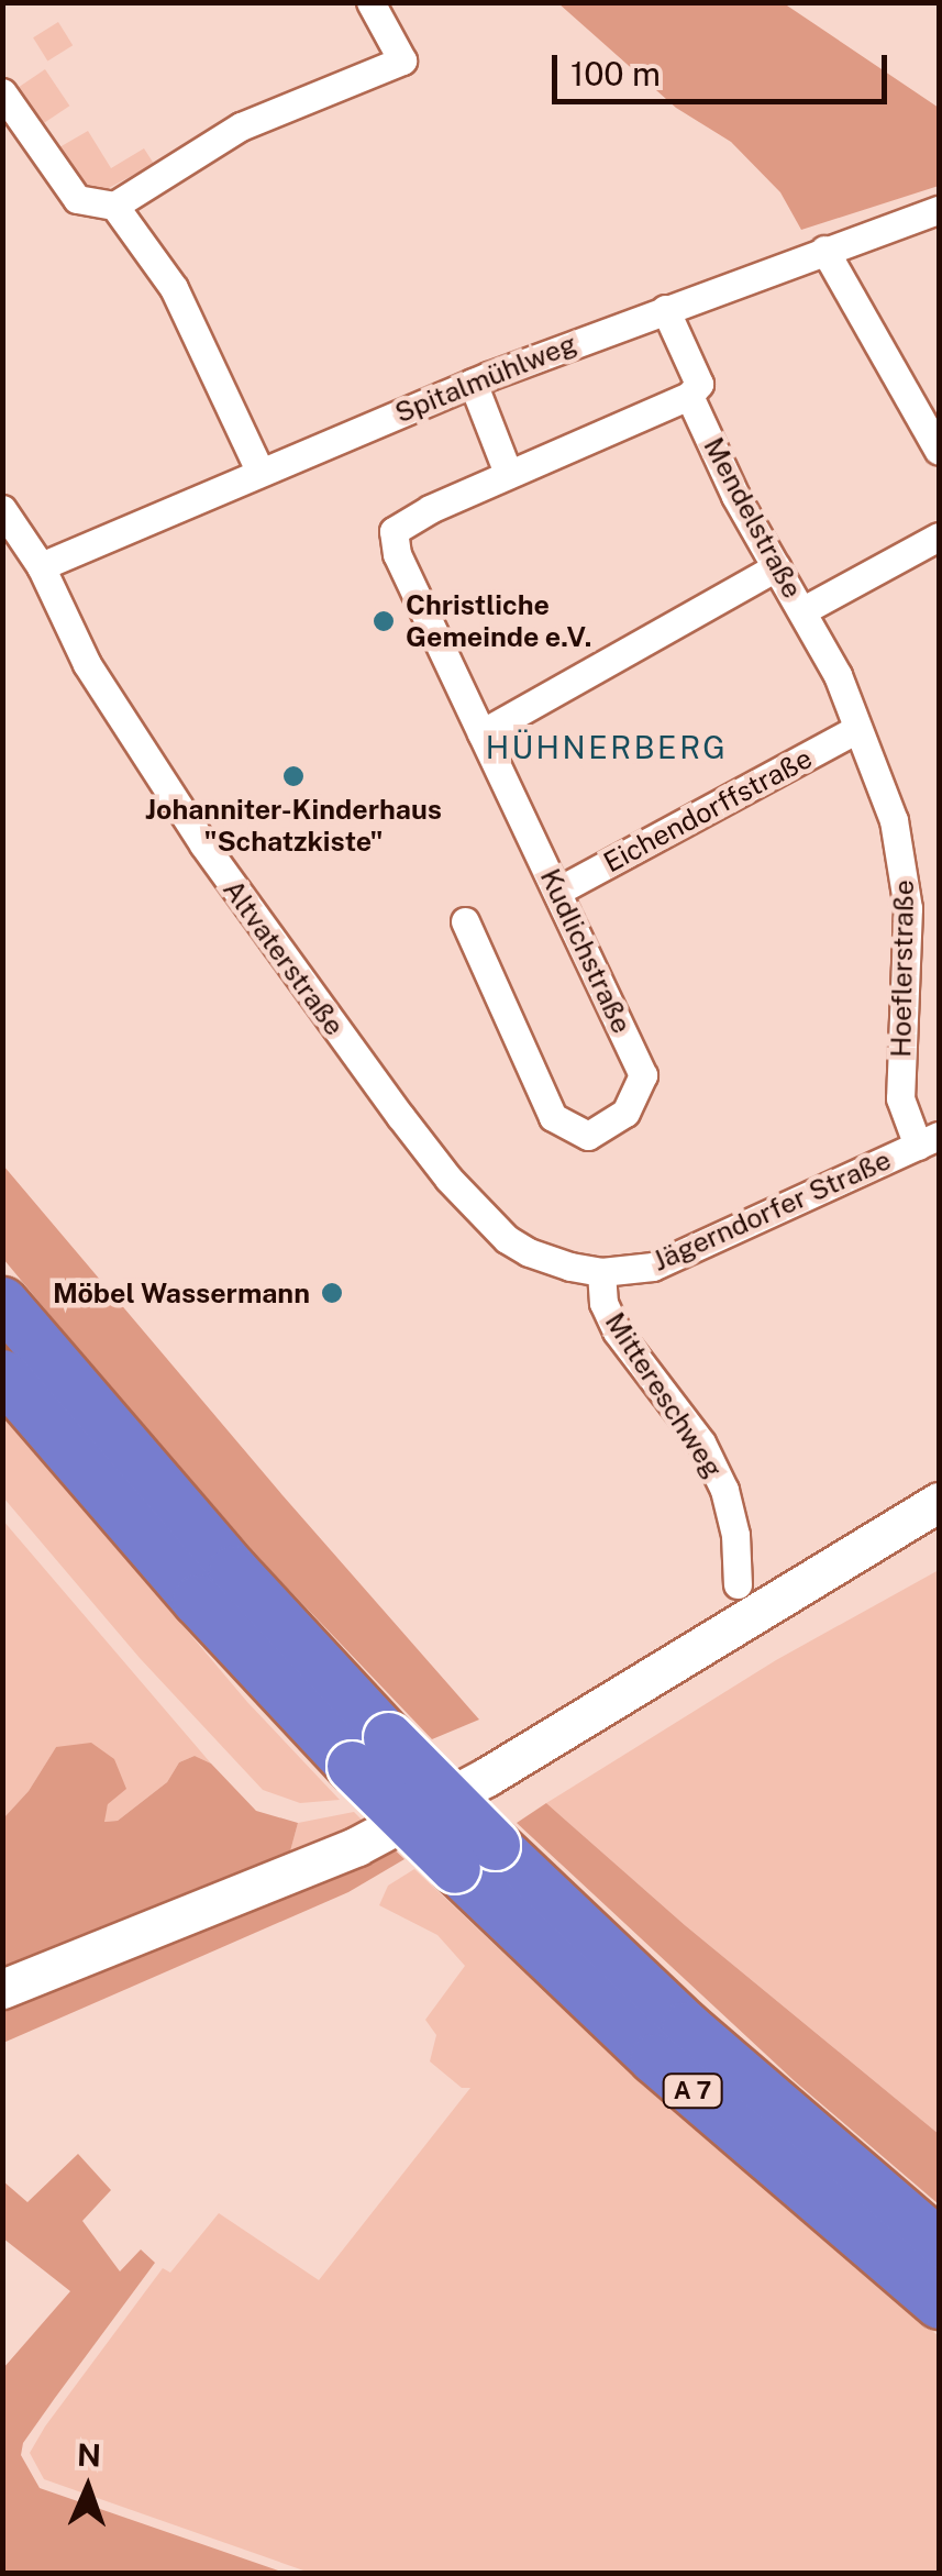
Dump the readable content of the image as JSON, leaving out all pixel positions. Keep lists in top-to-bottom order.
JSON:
{
  "streets": {
    "highway": ["A 7"],
    "street": [
      "Spitalmühlweg",
      "Mendelstraße",
      "Eichendorffstraße",
      "Kudlichstraße",
      "Altvaterstraße",
      "Hoeflerstraße",
      "Jägerndorfer Straße",
      "Mittereschweg"
    ]
  },
  "crossings": [
    ["Spitalmühlweg", "Mendelstraße"],
    ["Spitalmühlweg", "Altvaterstraße"],
    ["Mendelstraße", "Eichendorffstraße"],
    ["Mendelstraße", "Hoeflerstraße"],
    ["Eichendorffstraße", "Kudlichstraße"],
    ["Eichendorffstraße", "Hoeflerstraße"],
    ["Altvaterstraße", "Jägerndorfer Straße"],
    ["Altvaterstraße", "Mittereschweg"],
    ["Hoeflerstraße", "Jägerndorfer Straße"],
    ["Jägerndorfer Straße", "Mittereschweg"]
  ],
  "districts": ["HÜHNERBERG"],
  "places": ["Christliche Gemeinde e.V.", "Johanniter-Kinderhaus \"Schatzkiste\"", "Möbel Wassermann"],
  "scale_bar": "100 m",
  "north": "top"
}
